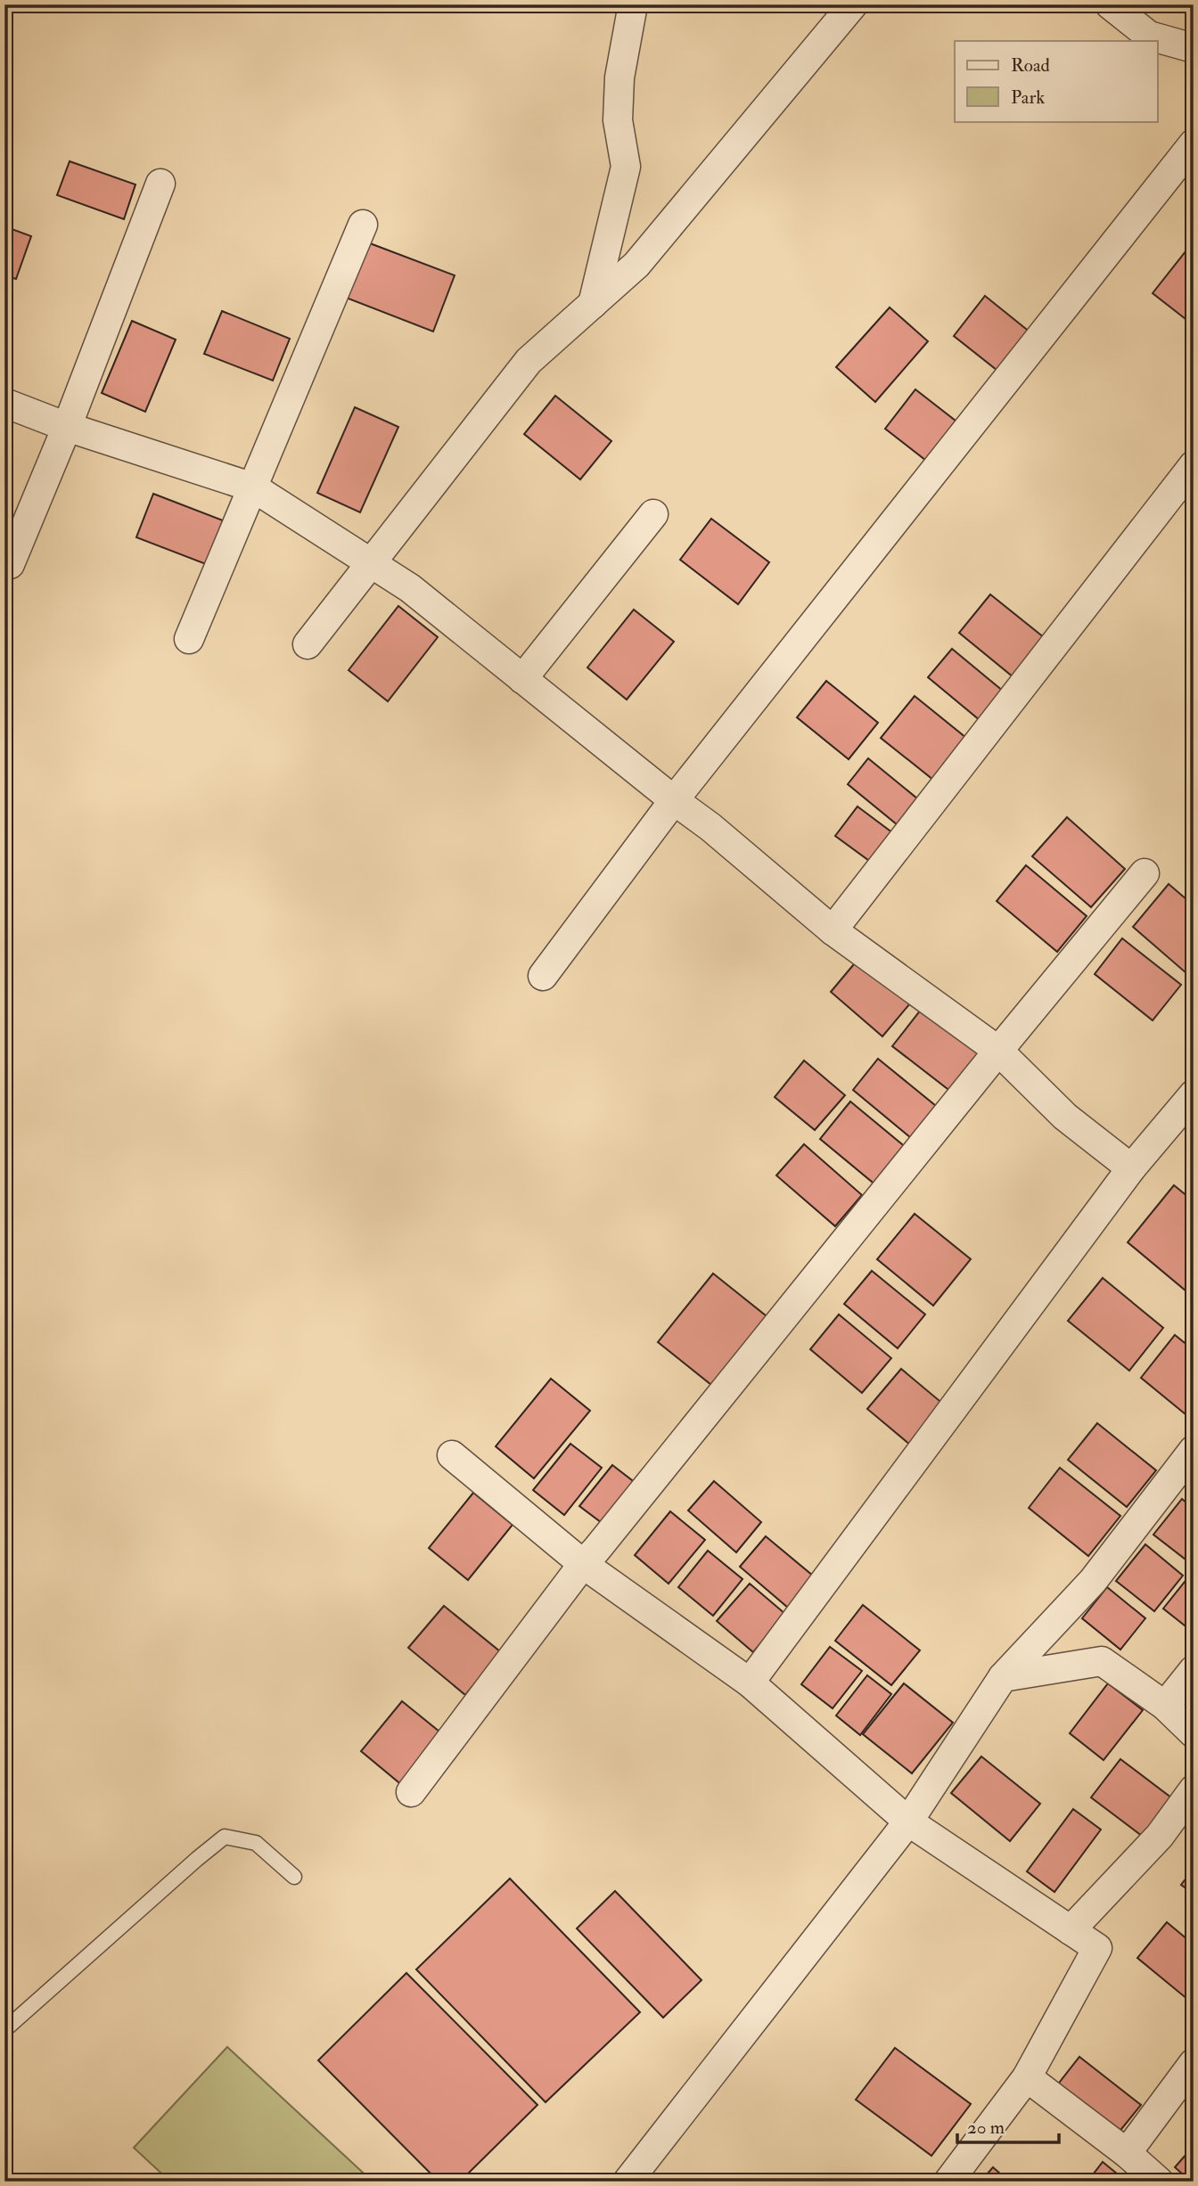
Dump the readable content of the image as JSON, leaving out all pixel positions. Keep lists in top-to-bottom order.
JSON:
{
  "legend": ["Road", "Park"],
  "scale_bar": "20 m"
}
